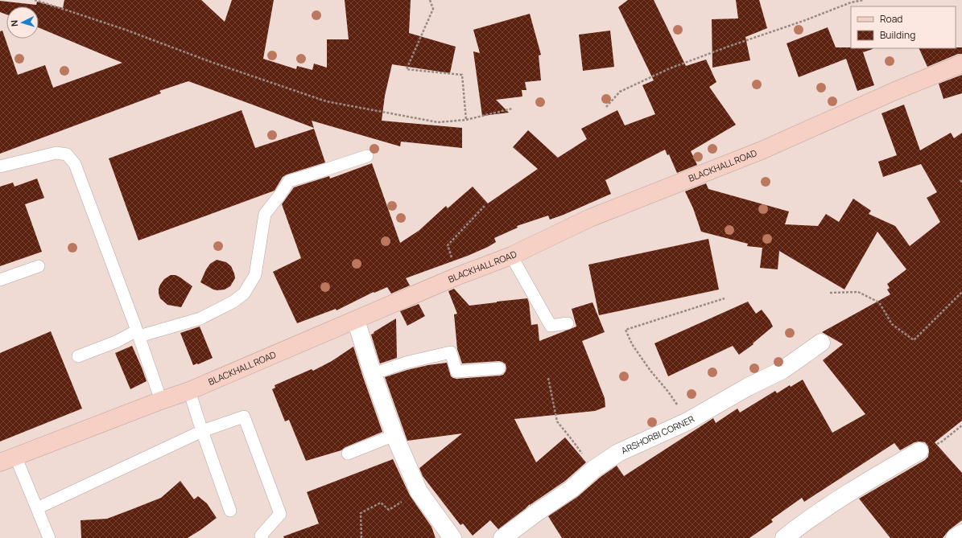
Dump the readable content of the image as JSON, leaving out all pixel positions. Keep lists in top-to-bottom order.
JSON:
{
  "streets": {
    "main road": ["BLACKHALL ROAD"],
    "street": ["ARSHORBI CORNER"]
  },
  "legend": ["Road", "Building"],
  "north": "left"
}
